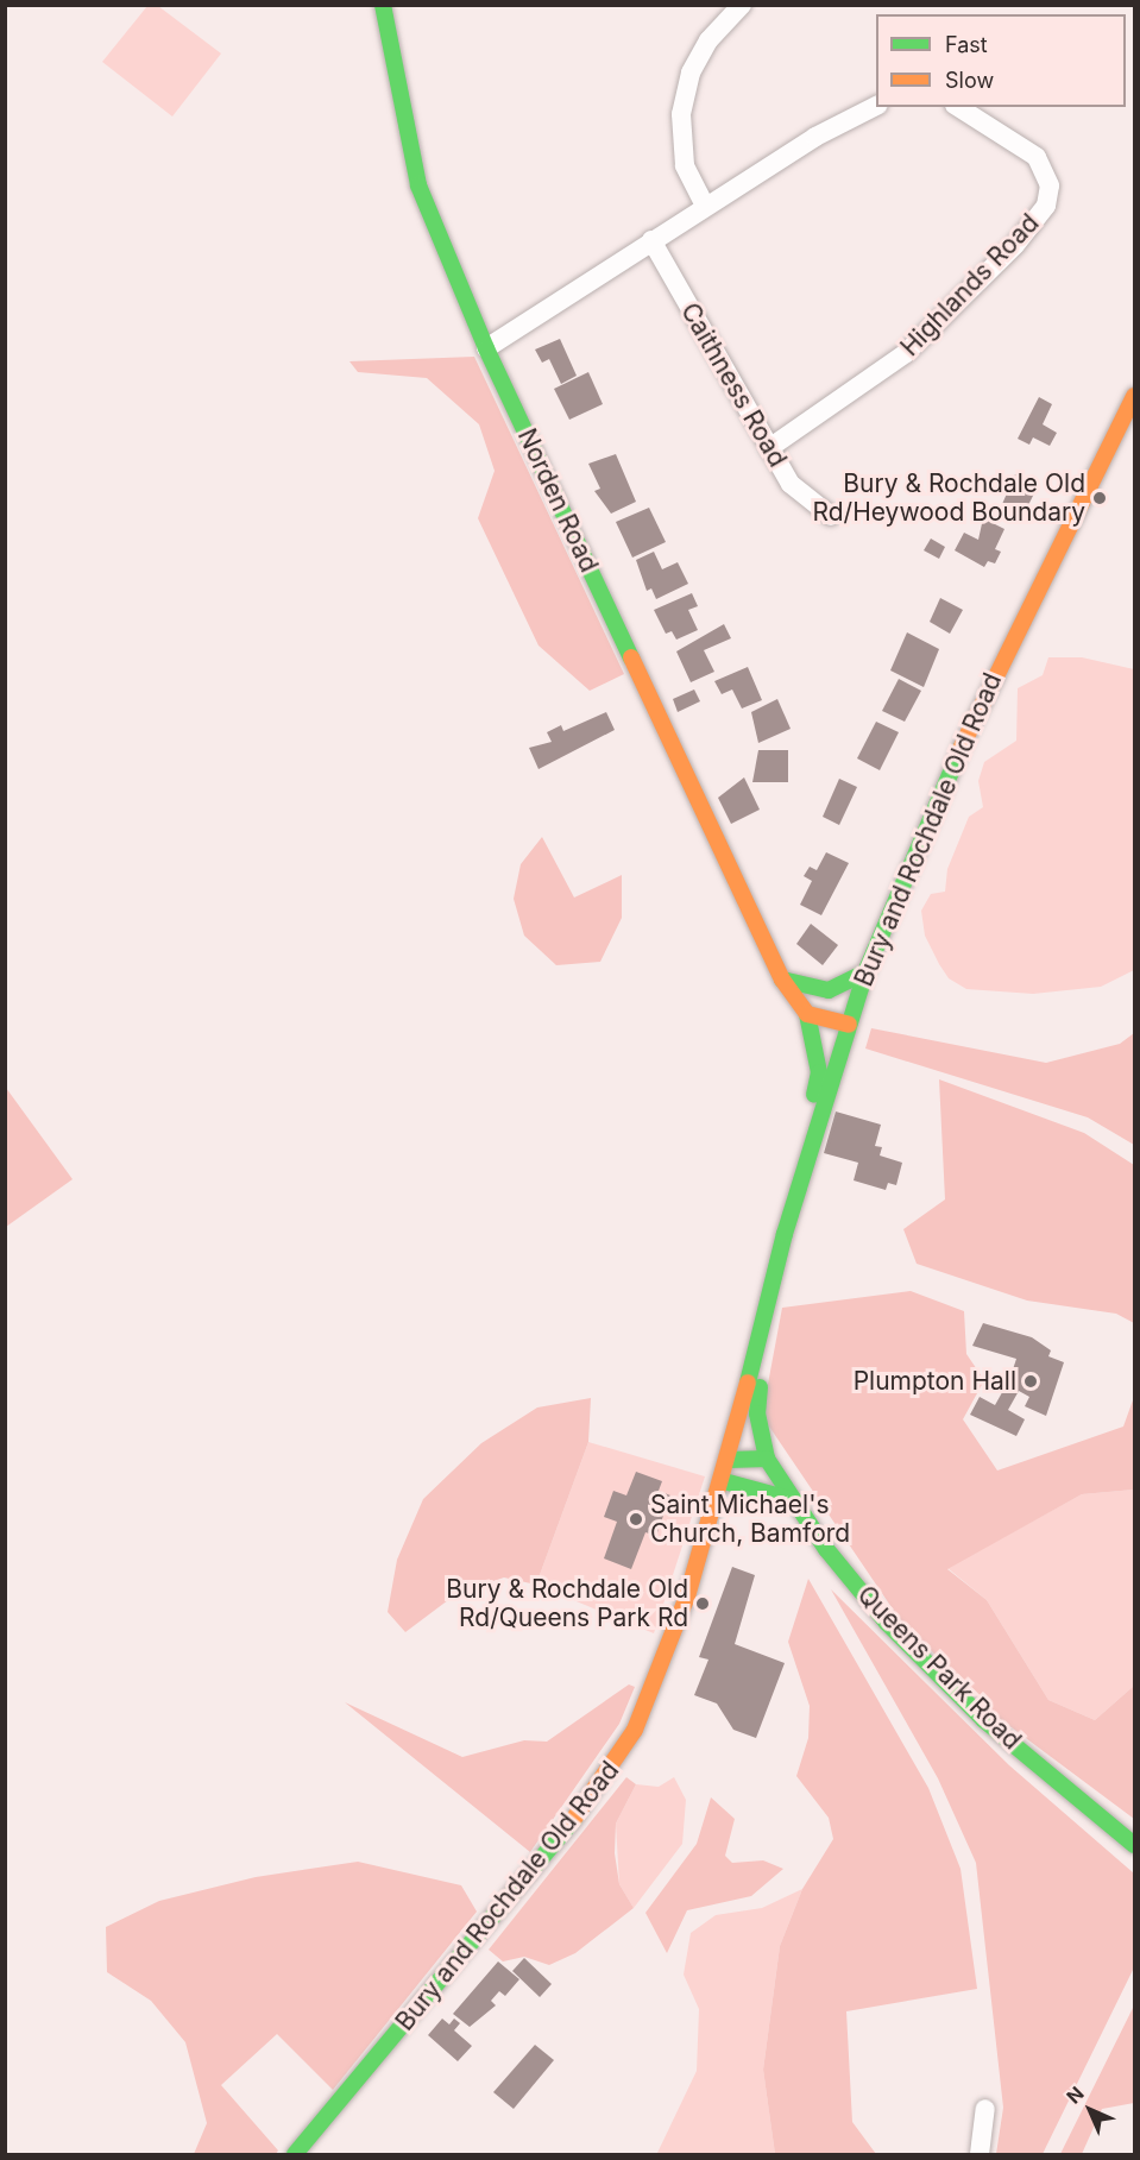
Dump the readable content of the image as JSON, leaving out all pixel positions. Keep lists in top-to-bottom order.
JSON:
{
  "streets": {
    "main road": ["Norden Road", "Bury and Rochdale Old Road", "Queens Park Road"],
    "street": ["Highlands Road", "Caithness Road"]
  },
  "crossings": [
    ["Highlands Road", "Caithness Road"],
    ["Bury and Rochdale Old Road", "Queens Park Road"]
  ],
  "places": [
    "Bury & Rochdale Old Rd/Heywood Boundary",
    "Plumpton Hall",
    "Saint Michael's Church, Bamford",
    "Bury & Rochdale Old Rd/Queens Park Rd"
  ],
  "legend": ["Fast", "Slow"],
  "north": "top left"
}
